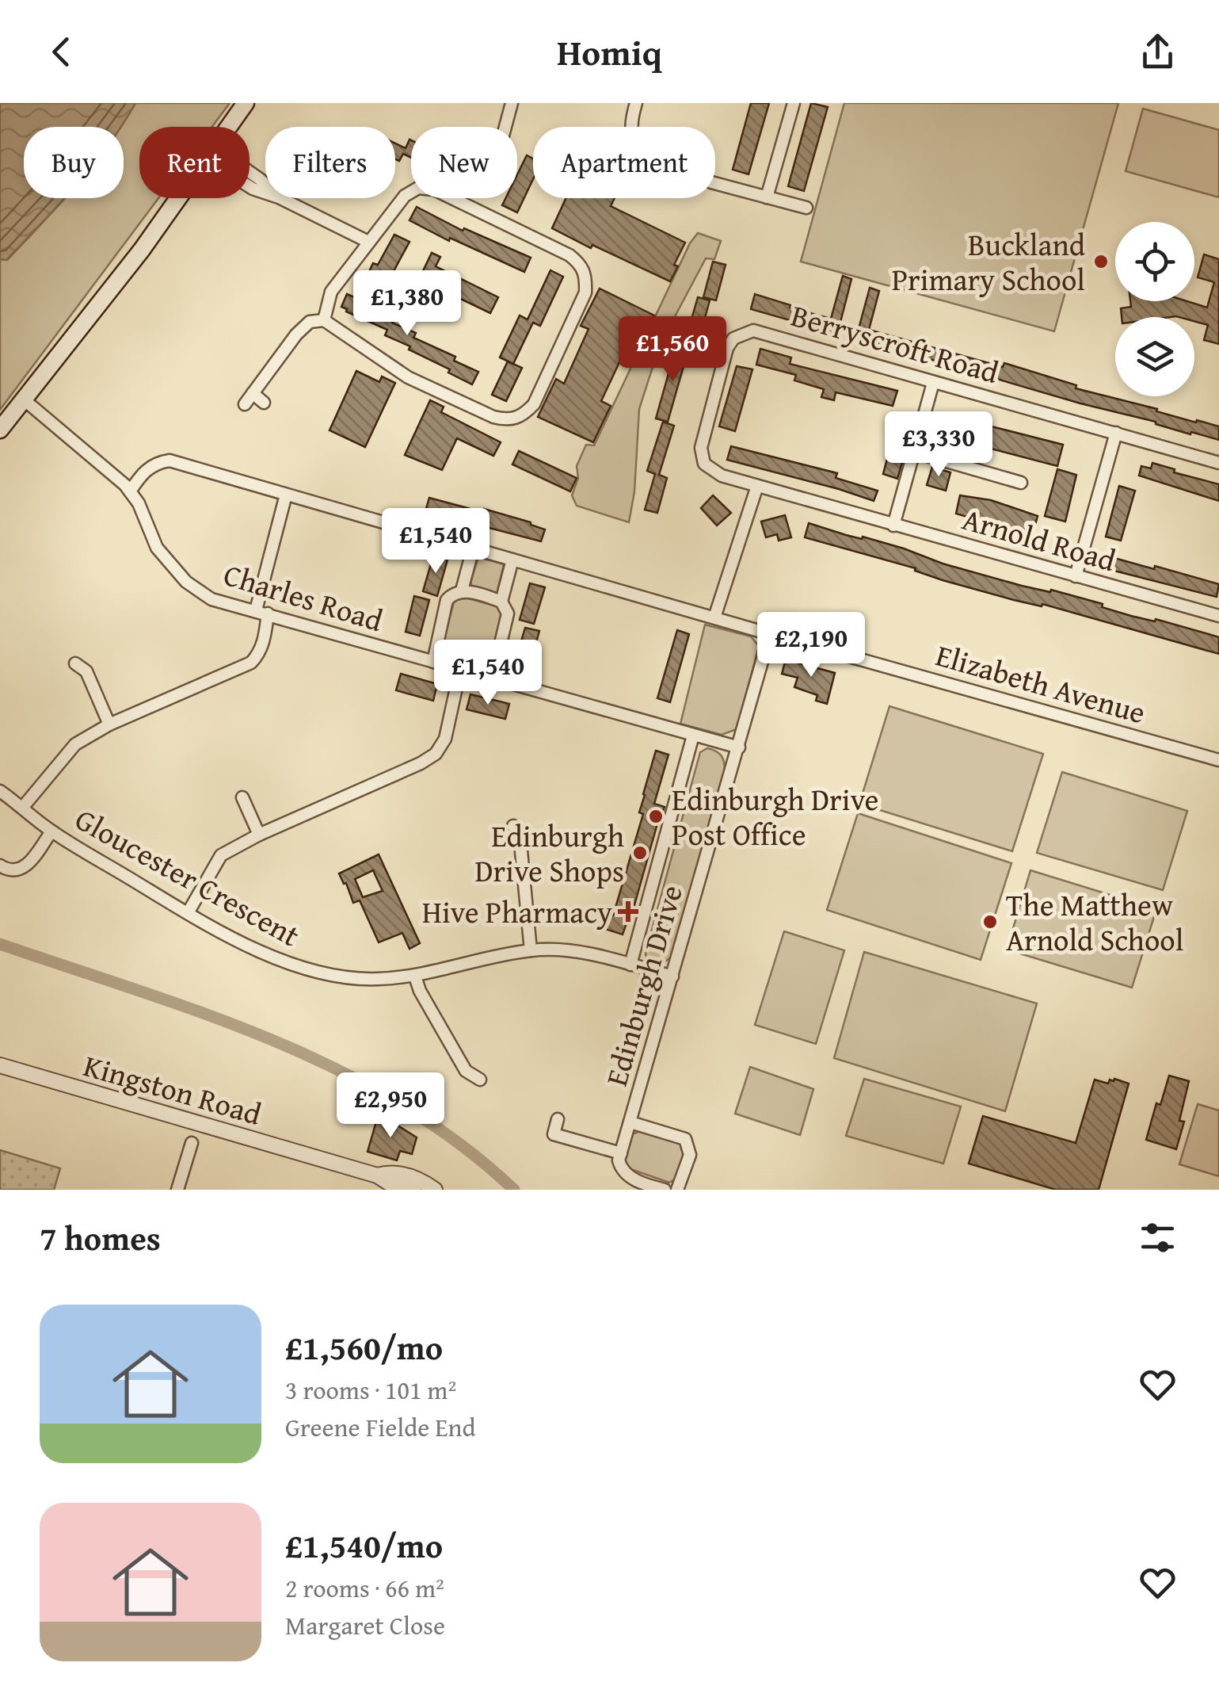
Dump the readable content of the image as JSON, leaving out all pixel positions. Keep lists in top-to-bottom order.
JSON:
{
  "streets": {
    "street": [
      "Berryscroft Road",
      "Arnold Road",
      "Charles Road",
      "Elizabeth Avenue",
      "Gloucester Crescent",
      "Edinburgh Drive",
      "Kingston Road"
    ]
  },
  "crossings": [
    ["Berryscroft Road", "Arnold Road"],
    ["Charles Road", "Elizabeth Avenue"],
    ["Charles Road", "Edinburgh Drive"],
    ["Elizabeth Avenue", "Edinburgh Drive"],
    ["Gloucester Crescent", "Edinburgh Drive"]
  ],
  "places": {
    "other": [
      "Buckland Primary School",
      "Edinburgh Drive Post Office",
      "Edinburgh Drive Shops",
      "The Matthew Arnold School"
    ],
    "health": ["Hive Pharmacy"]
  },
  "page": {
    "header": "Homiq",
    "chip": [
      "Buy",
      "Rent",
      "Filters",
      "New",
      "Apartment"
    ],
    "price": [
      "£1,380",
      "£1,560",
      "£3,330",
      "£1,540",
      "£2,190",
      "£1,540",
      "£2,950"
    ],
    "heading": "7 homes",
    "list": [
      {
        "name": "£1,560/mo",
        "note": "3 rooms · 101 m² · Greene Fielde End"
      },
      {
        "name": "£1,540/mo",
        "note": "2 rooms · 66 m² · Margaret Close"
      }
    ]
  }
}
